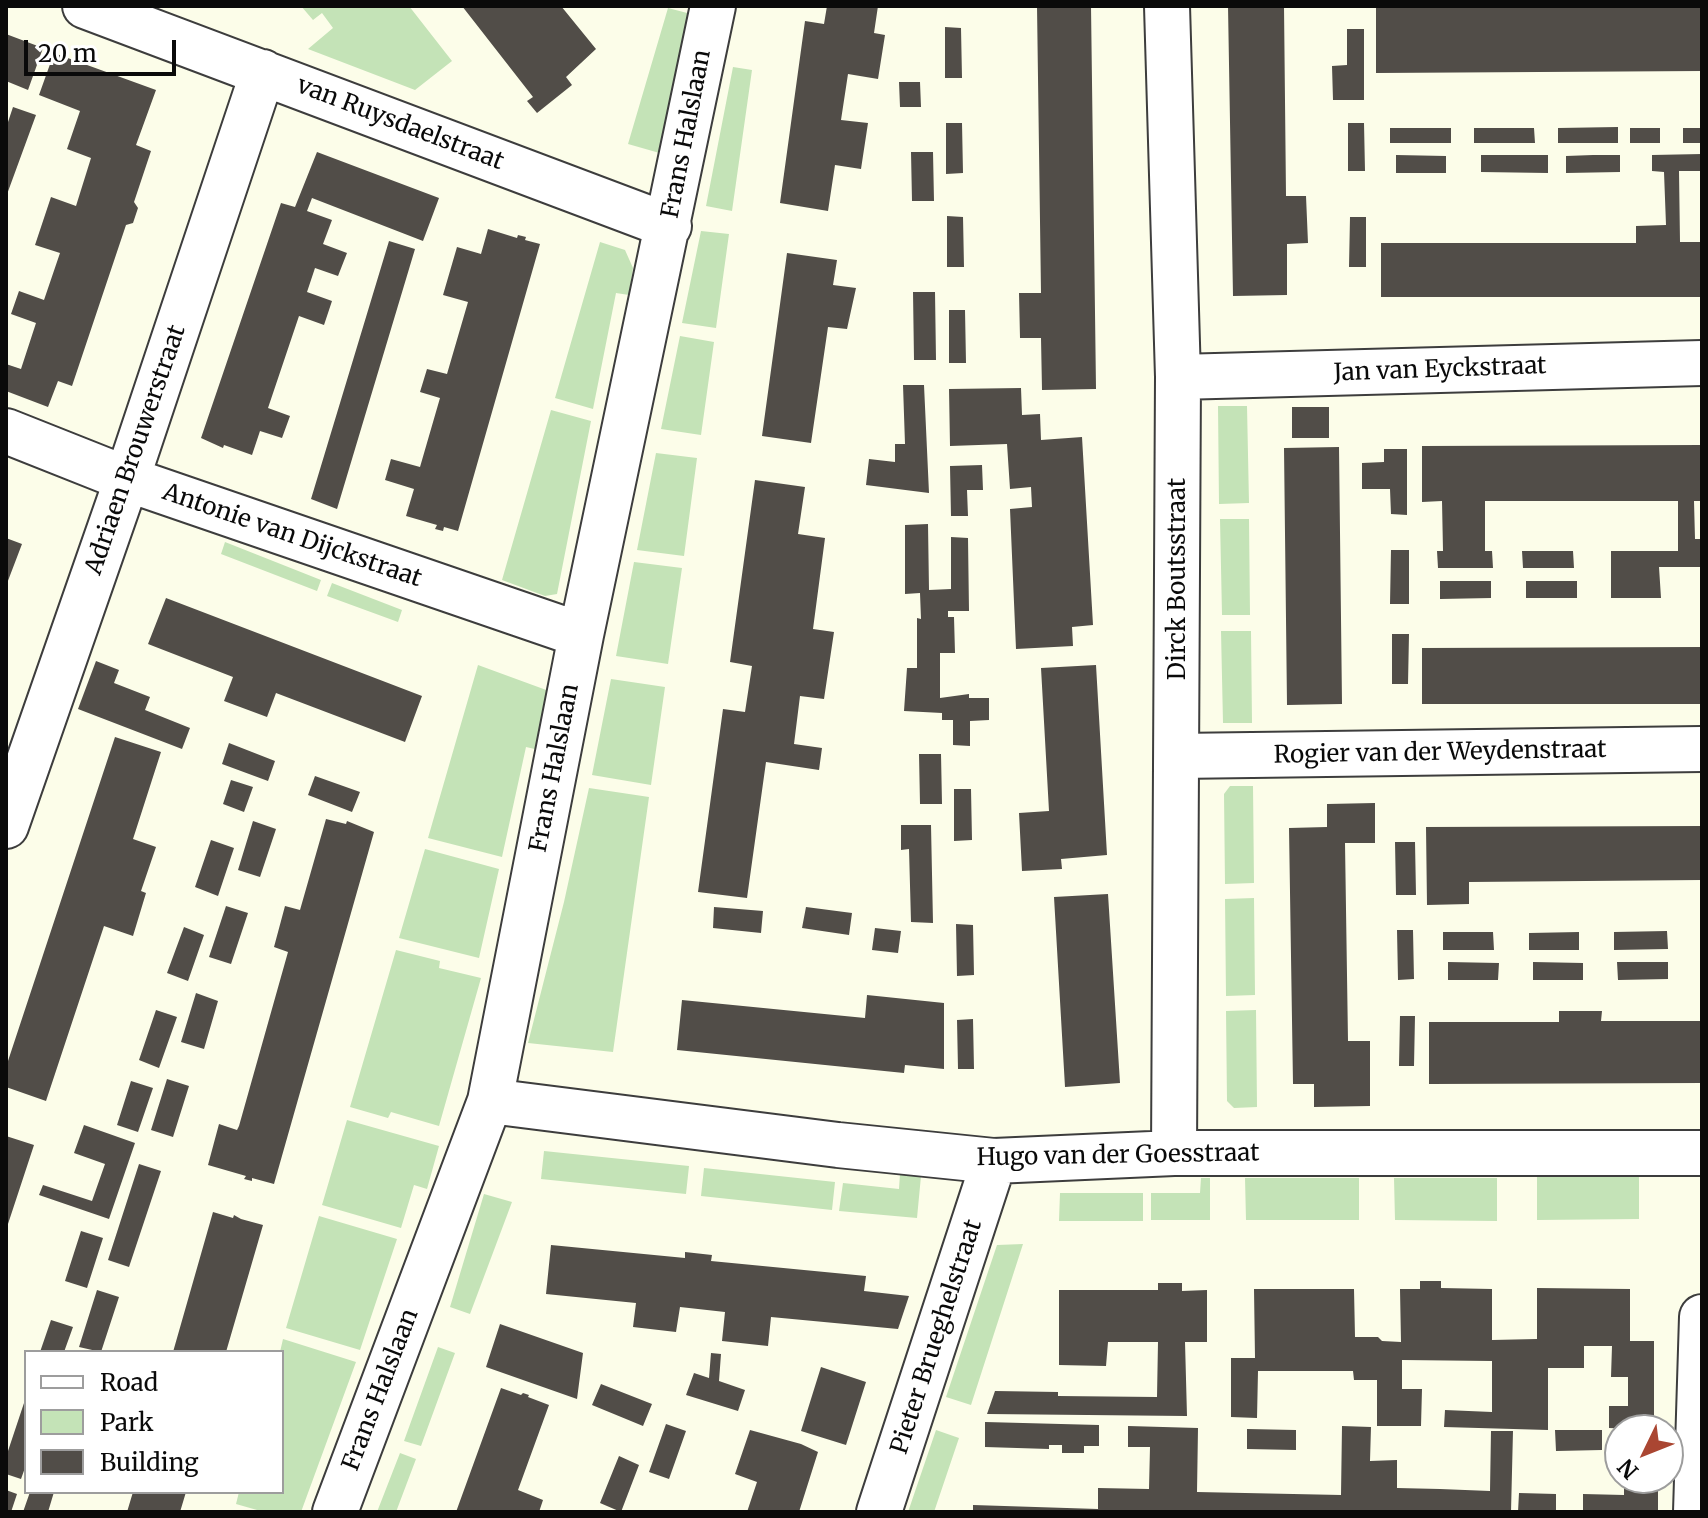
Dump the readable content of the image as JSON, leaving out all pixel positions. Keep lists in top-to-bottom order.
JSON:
{
  "streets": {
    "street": [
      "van Ruysdaelstraat",
      "Frans Halslaan",
      "Jan van Eyckstraat",
      "Adriaen Brouwerstraat",
      "Antonie van Dijckstraat",
      "Dirck Boutsstraat",
      "Rogier van der Weydenstraat",
      "Hugo van der Goesstraat",
      "Pieter Brueghelstraat"
    ]
  },
  "crossings": [
    ["van Ruysdaelstraat", "Frans Halslaan"],
    ["van Ruysdaelstraat", "Adriaen Brouwerstraat"],
    ["Frans Halslaan", "Antonie van Dijckstraat"],
    ["Frans Halslaan", "Hugo van der Goesstraat"],
    ["Jan van Eyckstraat", "Dirck Boutsstraat"],
    ["Adriaen Brouwerstraat", "Antonie van Dijckstraat"],
    ["Dirck Boutsstraat", "Rogier van der Weydenstraat"],
    ["Dirck Boutsstraat", "Hugo van der Goesstraat"],
    ["Hugo van der Goesstraat", "Pieter Brueghelstraat"]
  ],
  "legend": ["Road", "Park", "Building"],
  "scale_bar": "20 m",
  "north": "bottom left"
}
